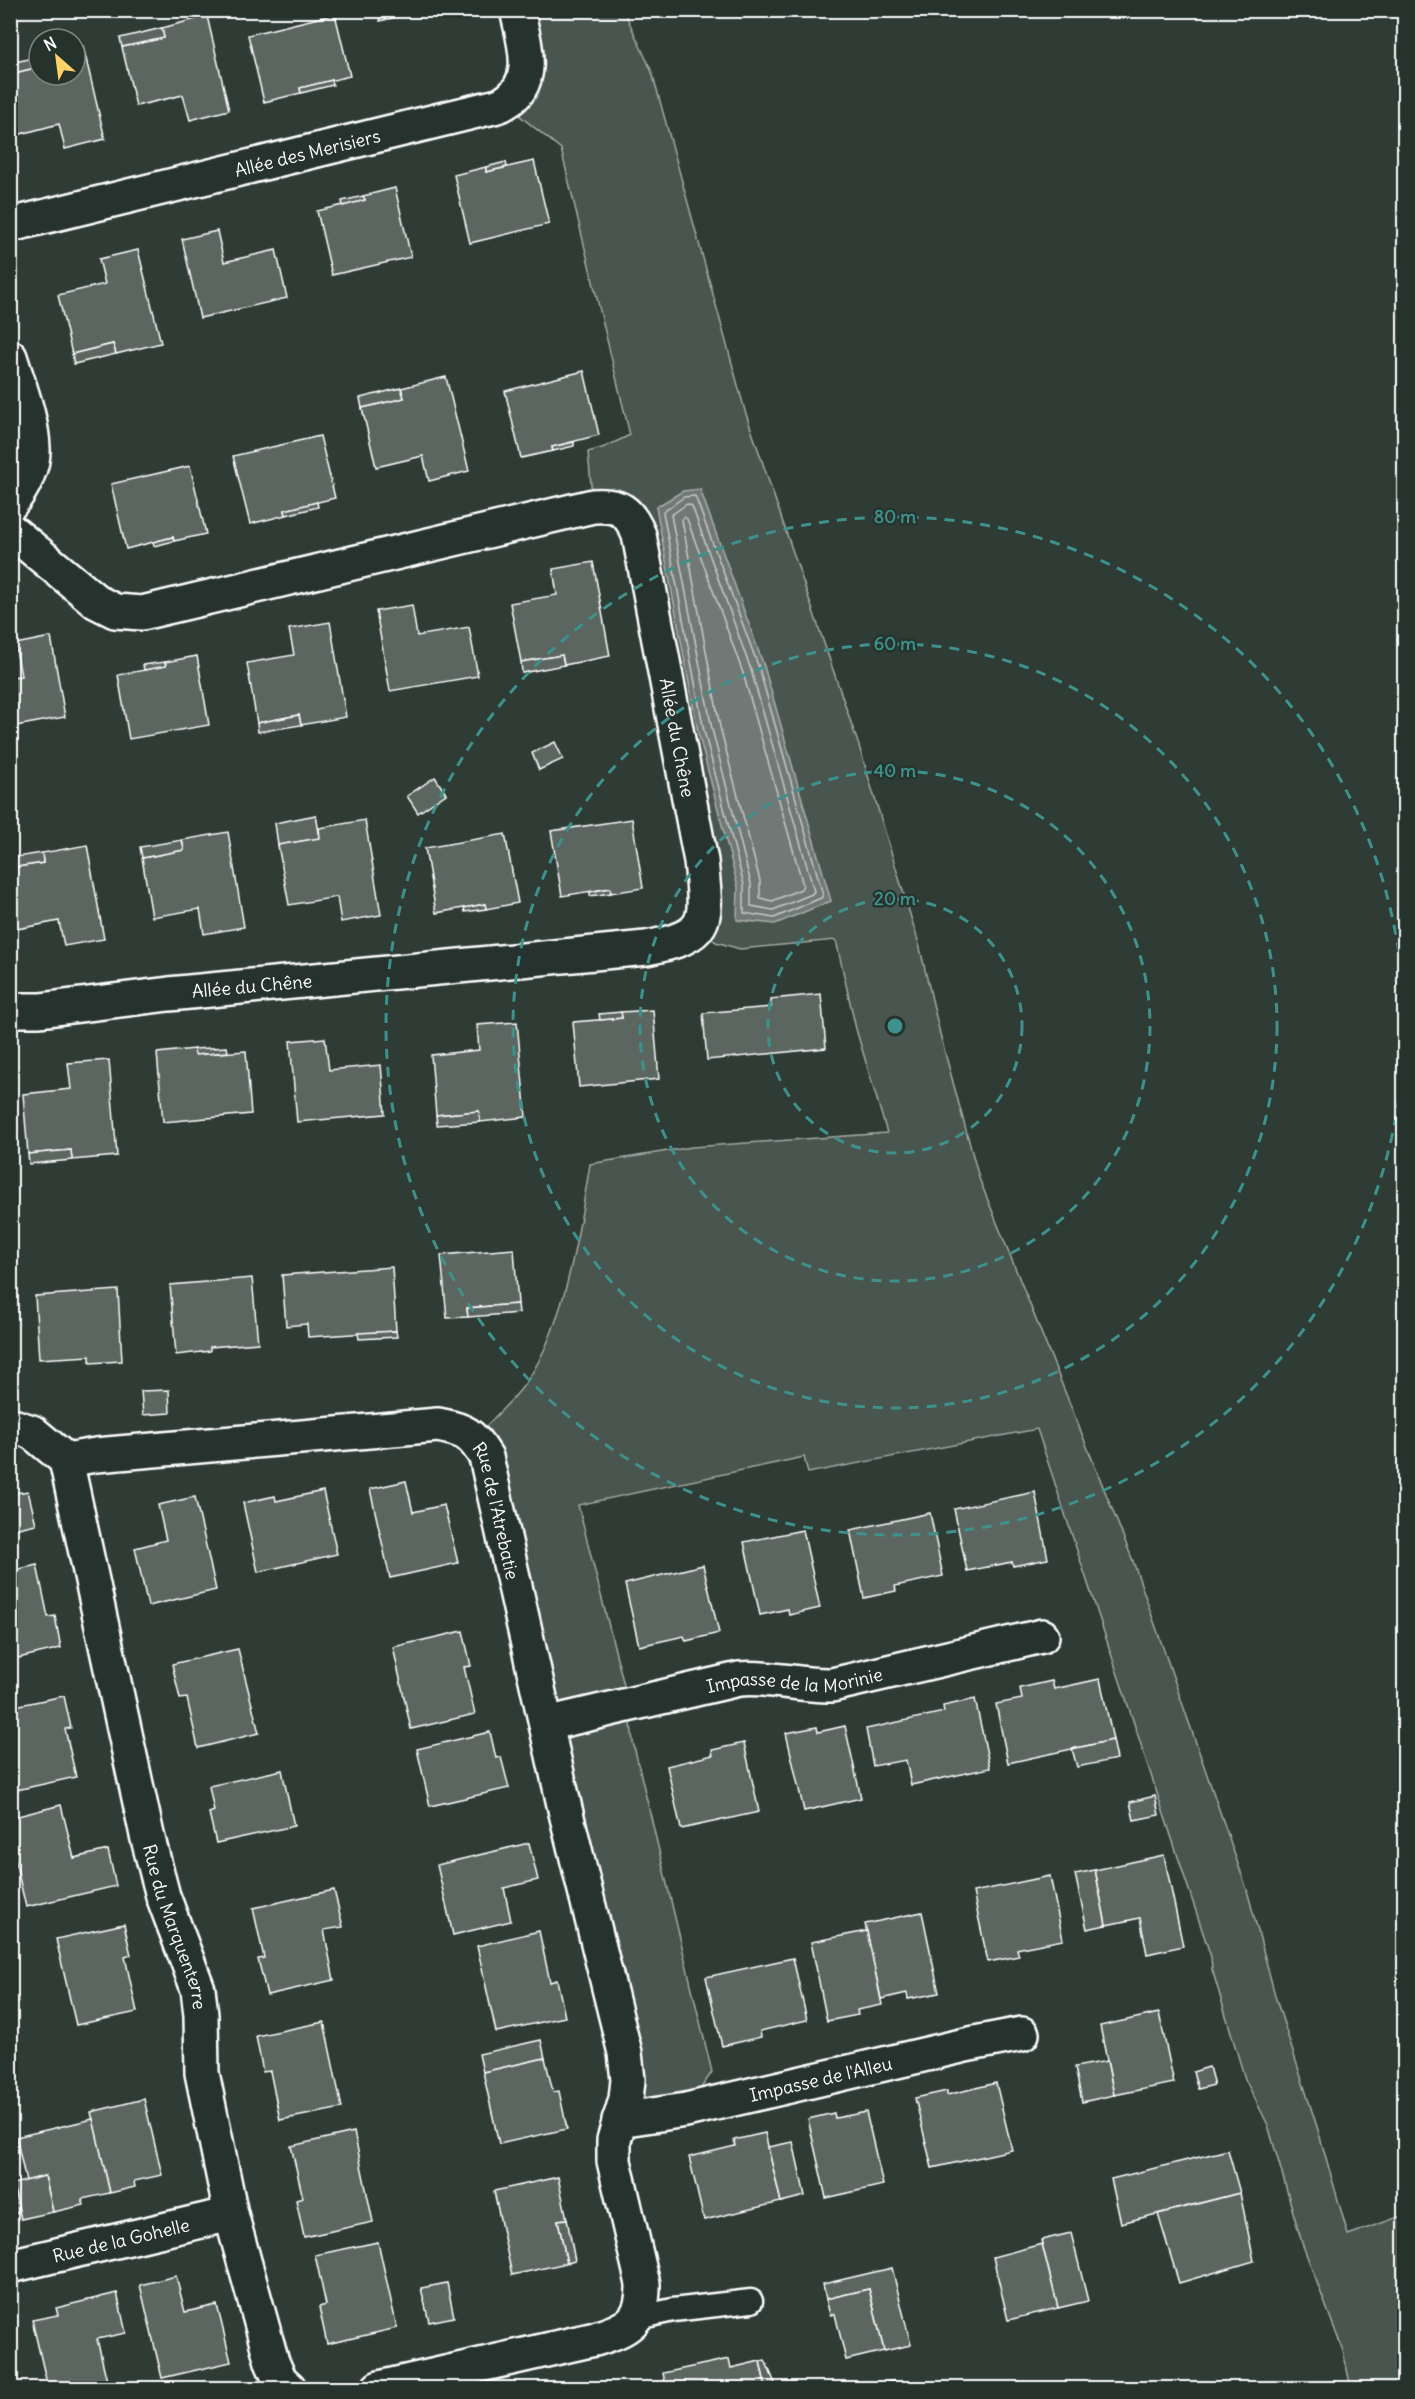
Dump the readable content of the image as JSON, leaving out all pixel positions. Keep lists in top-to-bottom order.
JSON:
{
  "streets": {
    "street": [
      "Allée des Merisiers",
      "Allée du Chêne",
      "Rue de l'Atrebatie",
      "Impasse de la Morinie",
      "Rue du Marquenterre",
      "Impasse de l'Alleu",
      "Rue de la Gohelle"
    ]
  },
  "crossings": [
    ["Rue de l'Atrebatie", "Impasse de la Morinie"],
    ["Rue de l'Atrebatie", "Rue du Marquenterre"],
    ["Rue de l'Atrebatie", "Impasse de l'Alleu"],
    ["Rue du Marquenterre", "Rue de la Gohelle"]
  ],
  "north": "top left",
  "rings": [
    "80 m",
    "60 m",
    "40 m",
    "20 m"
  ]
}
